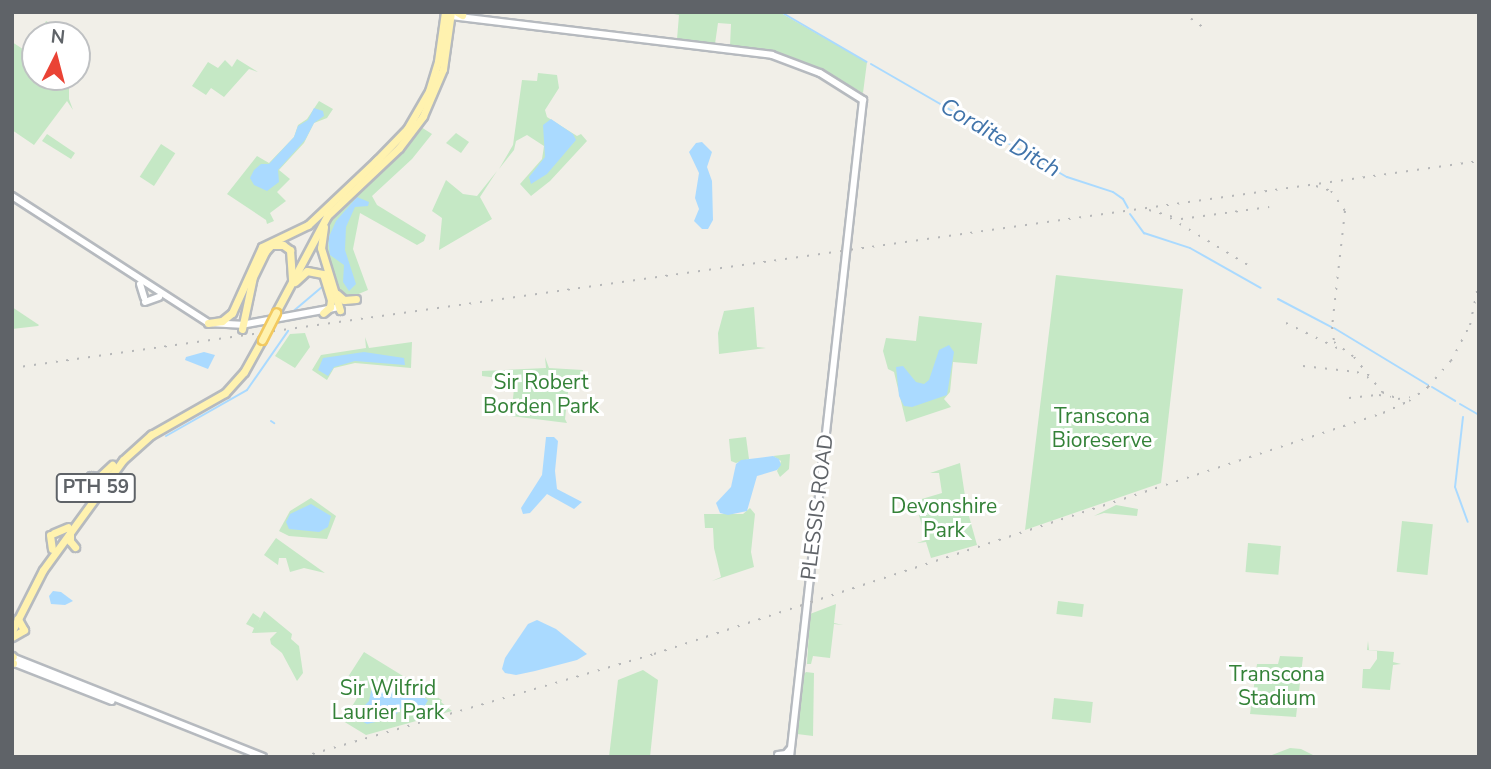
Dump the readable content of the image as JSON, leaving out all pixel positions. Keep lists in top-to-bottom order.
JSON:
{
  "streets": {
    "main road": ["PTH 59", "PLESSIS ROAD"]
  },
  "water": ["Cordite Ditch"],
  "parks": [
    "Sir Robert Borden Park",
    "Transcona Bioreserve",
    "Devonshire Park",
    "Transcona Stadium",
    "Sir Wilfrid Laurier Park"
  ],
  "north": "top"
}
